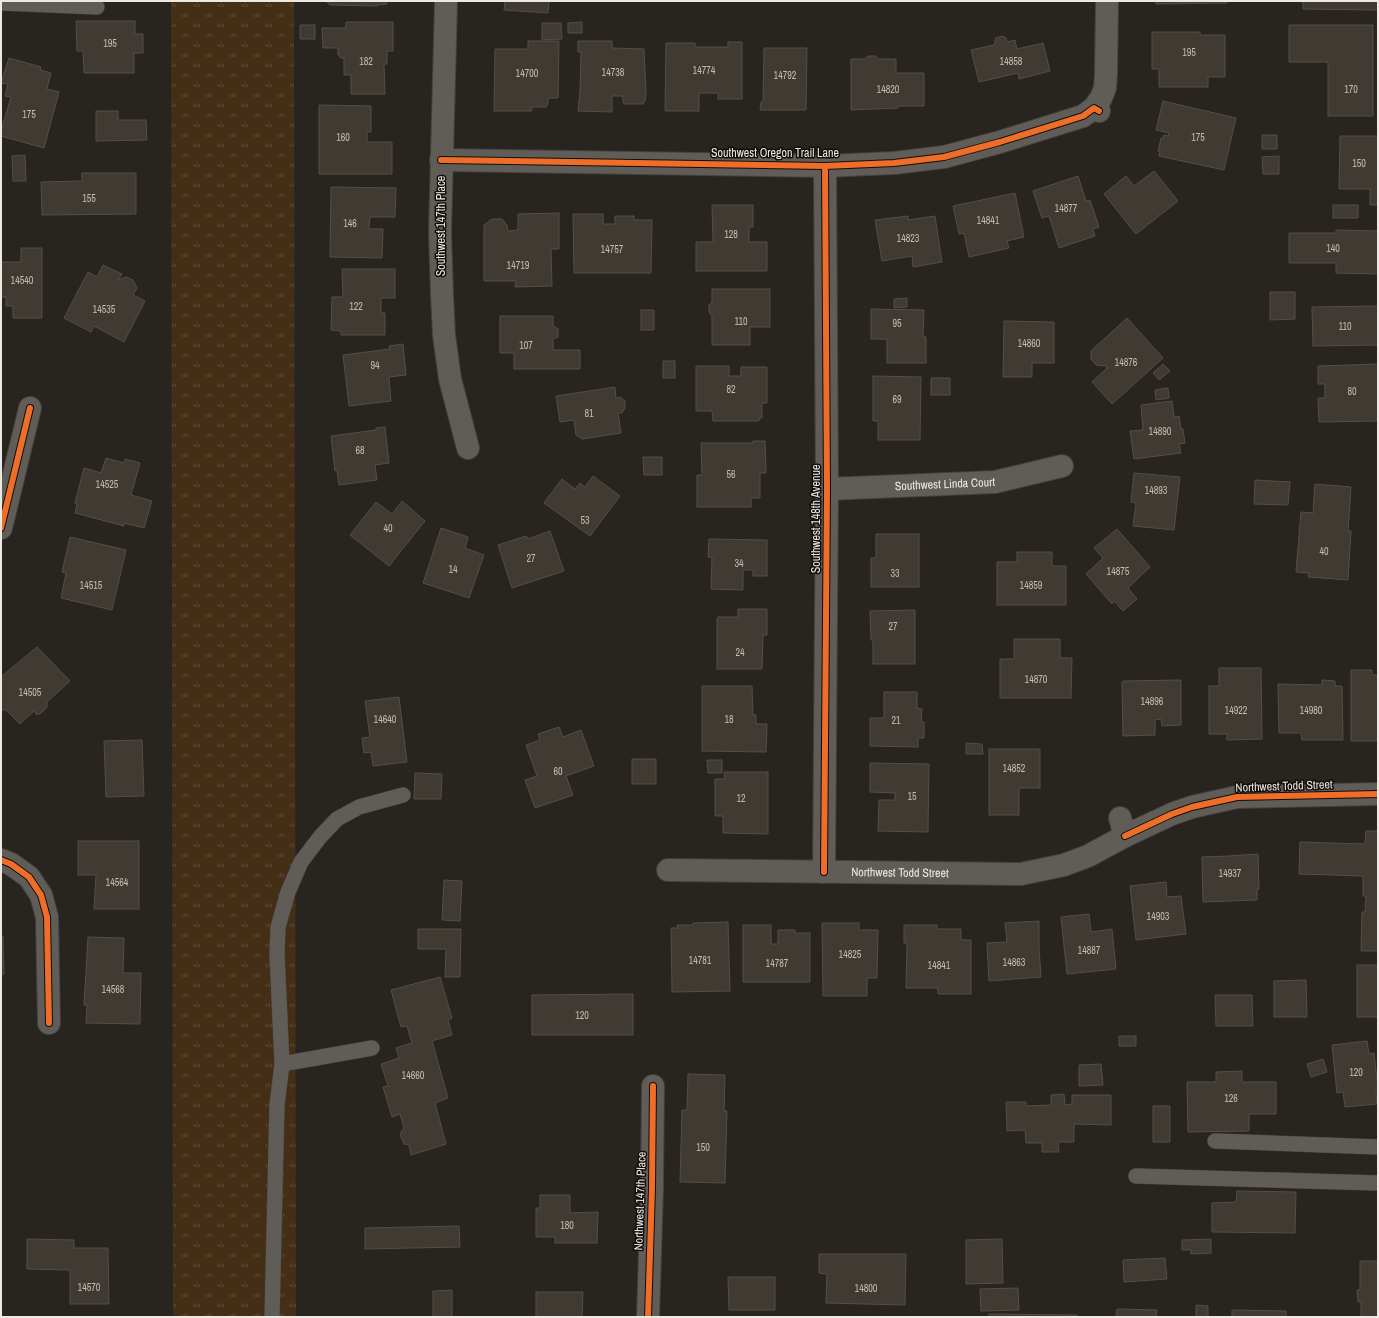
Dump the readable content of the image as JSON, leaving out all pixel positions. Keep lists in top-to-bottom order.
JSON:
{
  "streets": {
    "street": [
      "Southwest Oregon Trail Lane",
      "Southwest 147th Place",
      "Southwest Linda Court",
      "Southwest 148th Avenue",
      "Northwest Todd Street",
      "Northwest 147th Place"
    ]
  },
  "crossings": [
    ["Southwest Oregon Trail Lane", "Southwest 147th Place"],
    ["Southwest Oregon Trail Lane", "Southwest 148th Avenue"],
    ["Southwest Linda Court", "Southwest 148th Avenue"],
    ["Southwest 148th Avenue", "Northwest Todd Street"]
  ],
  "house_numbers": [
    "195",
    "195",
    "182",
    "14858",
    "14774",
    "14738",
    "14700",
    "14792",
    "14820",
    "170",
    "175",
    "160",
    "175",
    "150",
    "155",
    "14877",
    "14841",
    "146",
    "128",
    "14823",
    "140",
    "14757",
    "14719",
    "14540",
    "122",
    "14535",
    "110",
    "95",
    "110",
    "14860",
    "107",
    "14876",
    "94",
    "82",
    "80",
    "69",
    "81",
    "14890",
    "68",
    "56",
    "14525",
    "14893",
    "53",
    "40",
    "40",
    "27",
    "34",
    "14",
    "14875",
    "33",
    "14515",
    "14859",
    "27",
    "24",
    "14870",
    "14505",
    "14896",
    "14922",
    "14980",
    "14640",
    "18",
    "21",
    "14852",
    "60",
    "15",
    "12",
    "14937",
    "14564",
    "14903",
    "14887",
    "14825",
    "14781",
    "14863",
    "14787",
    "14841",
    "14568",
    "120",
    "120",
    "14660",
    "126",
    "150",
    "180",
    "14570",
    "14800"
  ]
}
